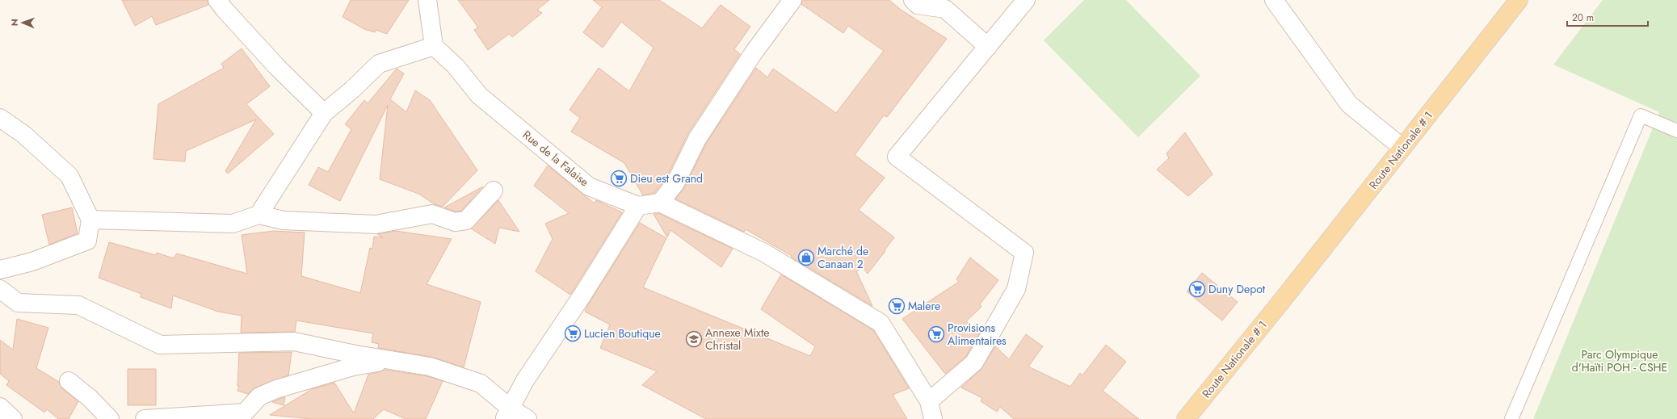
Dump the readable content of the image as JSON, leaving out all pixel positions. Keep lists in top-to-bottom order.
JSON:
{
  "streets": {
    "main road": ["Route Nationale # 1"],
    "street": ["Rue de la Falaise"]
  },
  "parks": ["Parc Olympique d'Haïti POH - CSHE"],
  "places": {
    "supermarket": [
      "Dieu est Grand",
      "Duny Depot",
      "Malere",
      "Lucien Boutique",
      "Provisions Alimentaires"
    ],
    "shop": ["Marché de Canaan 2"],
    "school or university": ["Annexe Mixte Christal"]
  },
  "scale_bar": "20 m",
  "north": "left"
}
